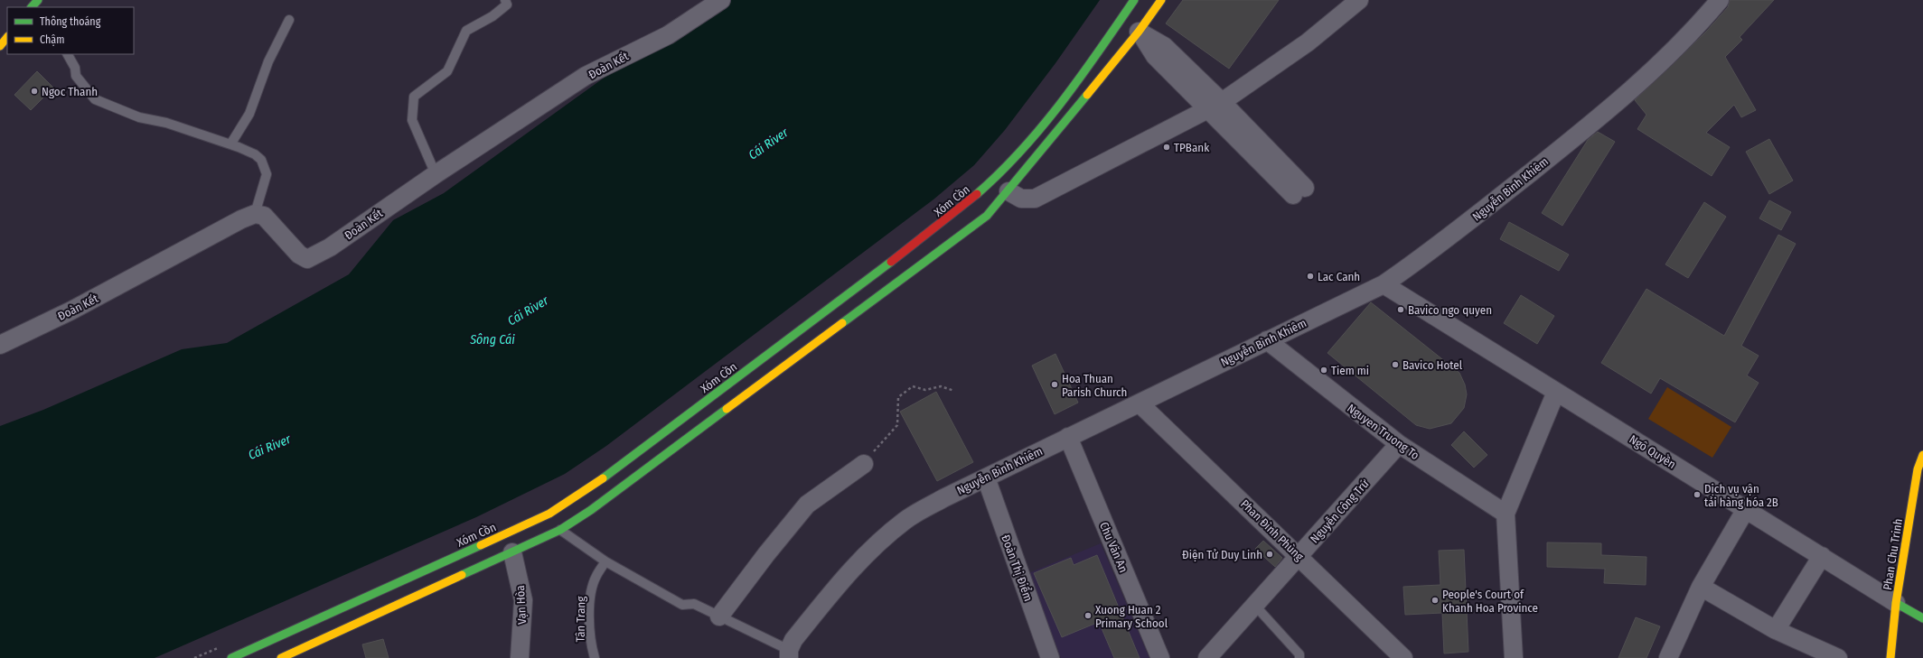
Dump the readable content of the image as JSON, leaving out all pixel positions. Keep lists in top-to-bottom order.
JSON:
{
  "streets": {
    "street": [
      "Đoàn Kết",
      "Nguyễn Bình Khiêm",
      "Xóm Cồn",
      "Nguyen Truong To",
      "Ngô Quyền",
      "Nguyễn Công Trứ",
      "Phan Đình Phùng",
      "Chu Văn An",
      "Phan Chu Trinh",
      "Đoàn Thị Điểm",
      "Vạn Hòa"
    ],
    "lane": ["Tân Trang"]
  },
  "crossings": [
    ["Nguyễn Bình Khiêm", "Nguyen Truong To"],
    ["Nguyễn Bình Khiêm", "Ngô Quyền"],
    ["Nguyễn Bình Khiêm", "Phan Đình Phùng"],
    ["Nguyễn Bình Khiêm", "Chu Văn An"],
    ["Nguyễn Bình Khiêm", "Đoàn Thị Điểm"],
    ["Xóm Cồn", "Vạn Hòa"],
    ["Nguyen Truong To", "Nguyễn Công Trứ"],
    ["Ngô Quyền", "Phan Chu Trinh"],
    ["Nguyễn Công Trứ", "Phan Đình Phùng"]
  ],
  "water": ["Cái River", "Sông Cái"],
  "places": [
    "Ngoc Thanh",
    "TPBank",
    "Lac Canh",
    "Bavico ngo quyen",
    "Bavico Hotel",
    "Tiem mi",
    "Hoa Thuan Parish Church",
    "Dịch vụ vận tải hàng hóa 2B",
    "Điện Tử Duy Linh",
    "People's Court of Khanh Hoa Province",
    "Xuong Huan 2 Primary School"
  ],
  "legend": ["Thông thoáng", "Chậm"]
}
